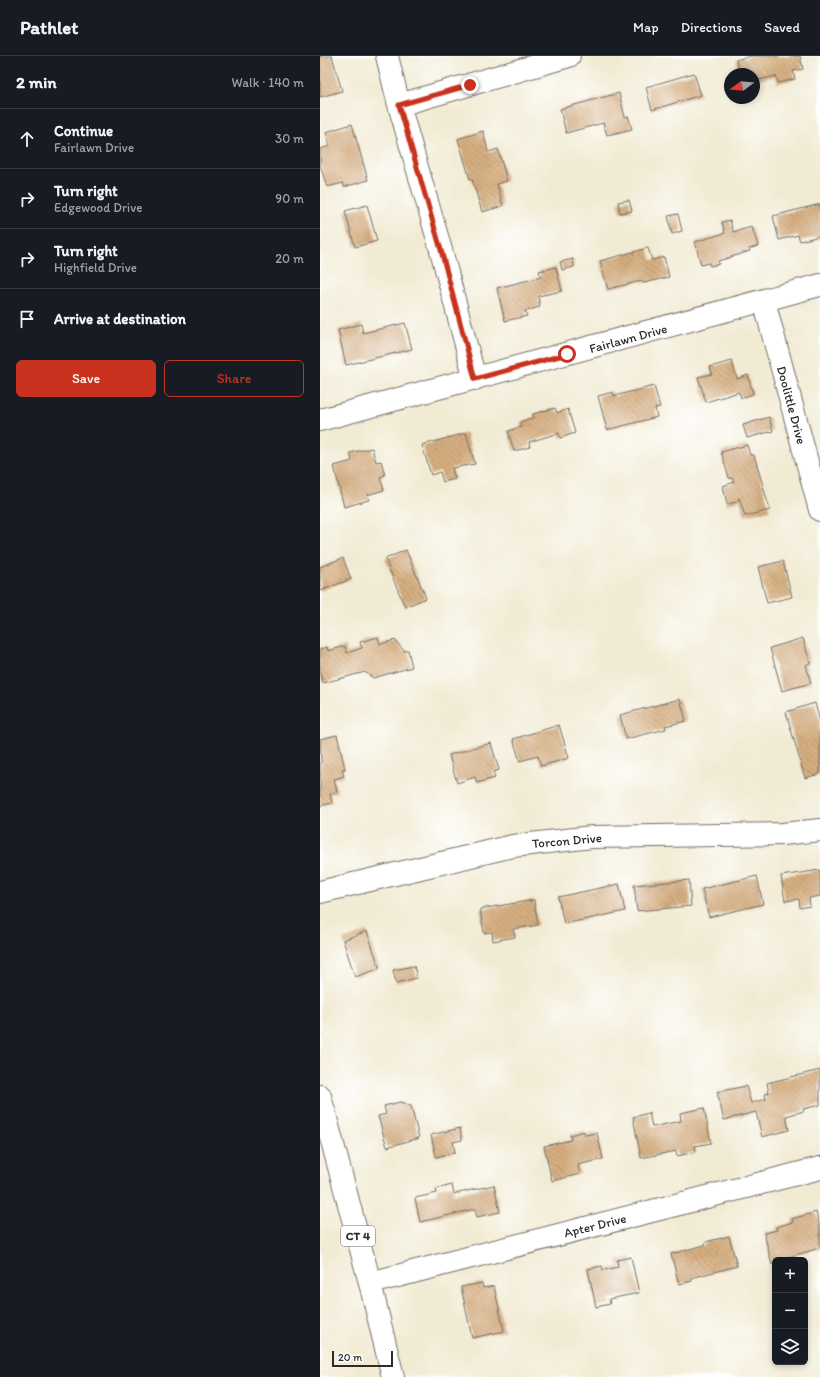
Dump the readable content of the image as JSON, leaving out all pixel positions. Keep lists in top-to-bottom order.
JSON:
{
  "streets": {
    "street": [
      "Fairlawn Drive",
      "Doolittle Drive",
      "Torcon Drive",
      "Apter Drive",
      "CT 4"
    ]
  },
  "crossings": [
    ["Fairlawn Drive", "Doolittle Drive"],
    ["Apter Drive", "CT 4"]
  ],
  "scale_bar": "20 m",
  "north": "left",
  "page": {
    "header": "Pathlet",
    "nav": ["Map", "Directions", "Saved"],
    "heading": ["2 min", "Walk · 140 m"],
    "list": [
      ["Continue", "Fairlawn Drive", "30 m"],
      ["Turn right", "Edgewood Drive", "90 m"],
      ["Turn right", "Highfield Drive", "20 m"],
      "Arrive at destination"
    ],
    "buttons": ["Save", "Share"],
    "map_buttons": ["+", "−"],
    "scale": "20 m"
  }
}
